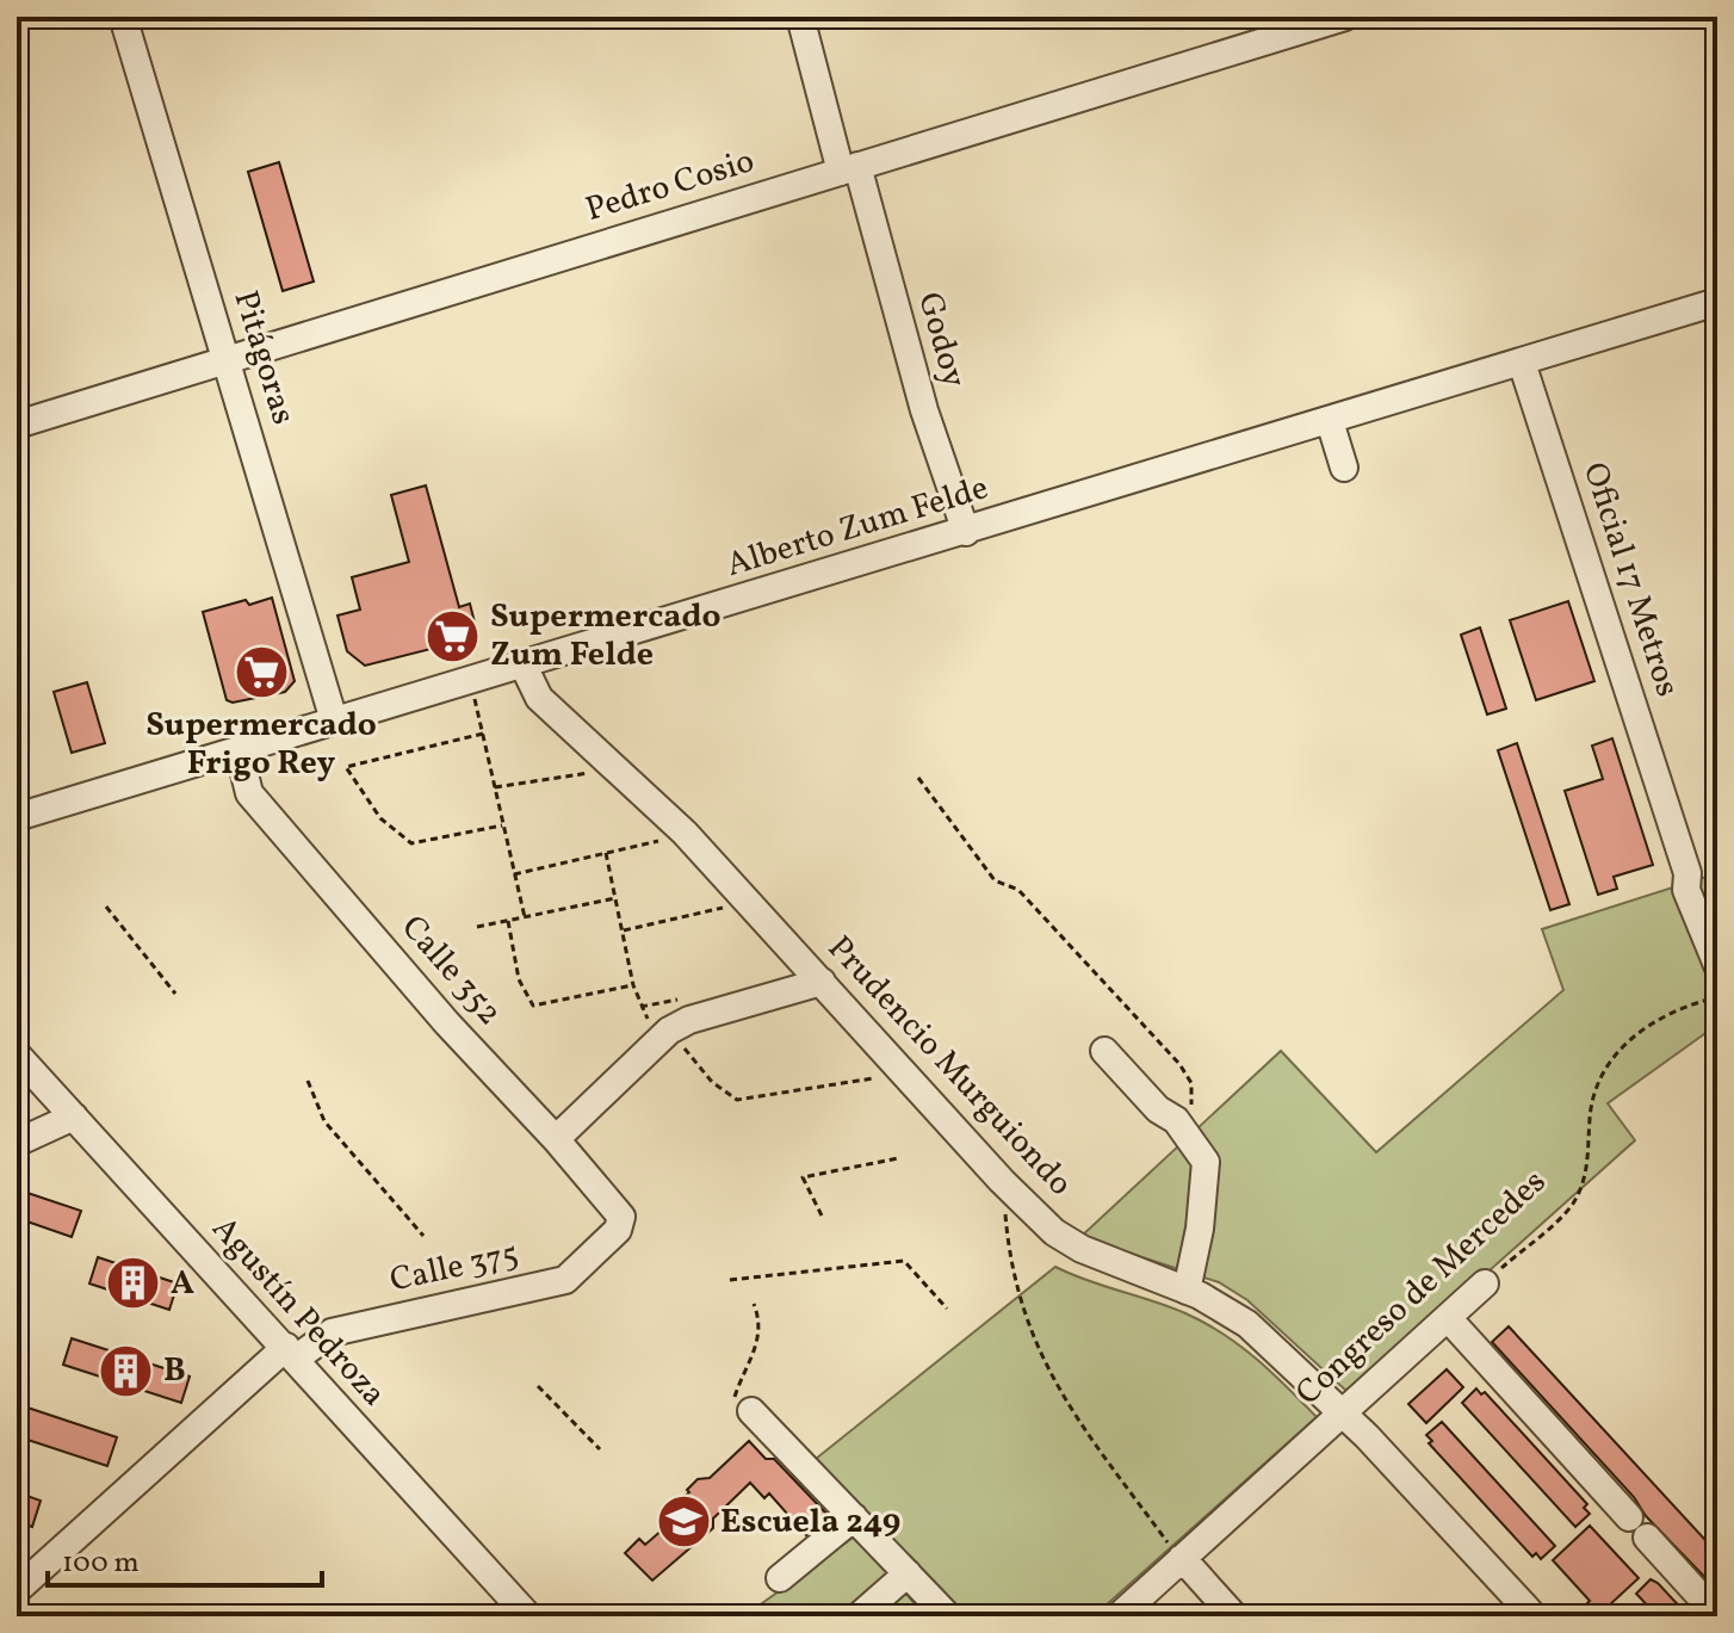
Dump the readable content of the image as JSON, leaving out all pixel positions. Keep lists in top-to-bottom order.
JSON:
{
  "streets": {
    "street": [
      "Pedro Cosio",
      "Godoy",
      "Pitágoras",
      "Alberto Zum Felde",
      "Oficial 17 Metros",
      "Calle 352",
      "Prudencio Murguiondo",
      "Calle 375",
      "Congreso de Mercedes",
      "Agustín Pedroza"
    ]
  },
  "crossings": [
    ["Pedro Cosio", "Godoy"],
    ["Pedro Cosio", "Pitágoras"],
    ["Godoy", "Alberto Zum Felde"],
    ["Pitágoras", "Alberto Zum Felde"],
    ["Alberto Zum Felde", "Oficial 17 Metros"],
    ["Alberto Zum Felde", "Calle 352"],
    ["Alberto Zum Felde", "Prudencio Murguiondo"],
    ["Calle 352", "Calle 375"],
    ["Prudencio Murguiondo", "Congreso de Mercedes"],
    ["Calle 375", "Agustín Pedroza"]
  ],
  "places": {
    "supermarket": ["Supermercado Zum Felde", "Supermercado Frigo Rey"],
    "building": ["A", "B"],
    "school or university": ["Escuela 249"]
  },
  "scale_bar": "100 m"
}
